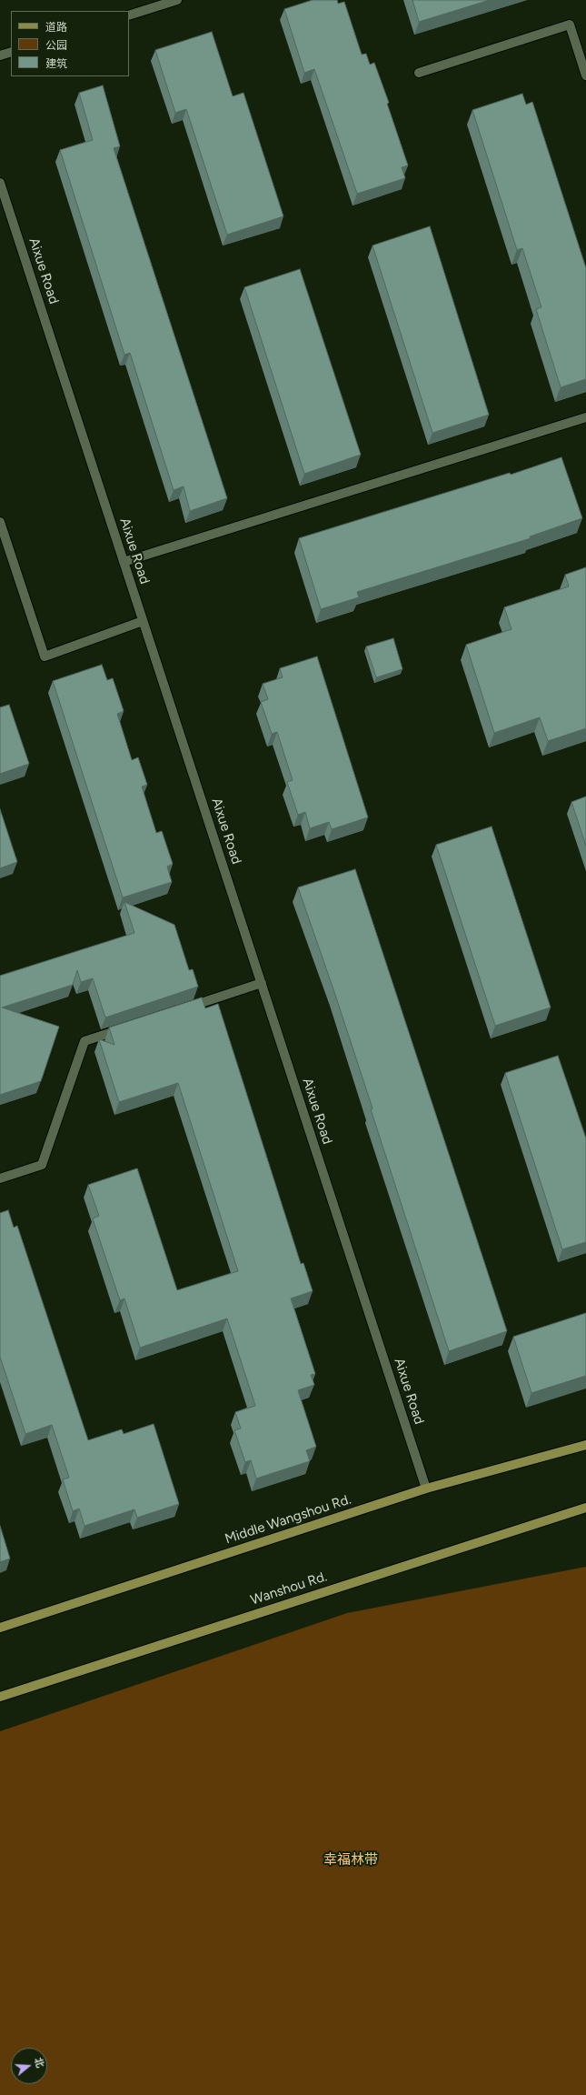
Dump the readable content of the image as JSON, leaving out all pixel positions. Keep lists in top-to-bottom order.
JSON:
{
  "streets": {
    "main road": ["Middle Wangshou Rd.", "Wanshou Rd."],
    "street": ["Aixue Road"]
  },
  "crossings": [
    ["Aixue Road", "Middle Wangshou Rd."]
  ],
  "parks": ["幸福林带"],
  "legend": ["道路", "公园", "建筑"],
  "north": "right"
}
